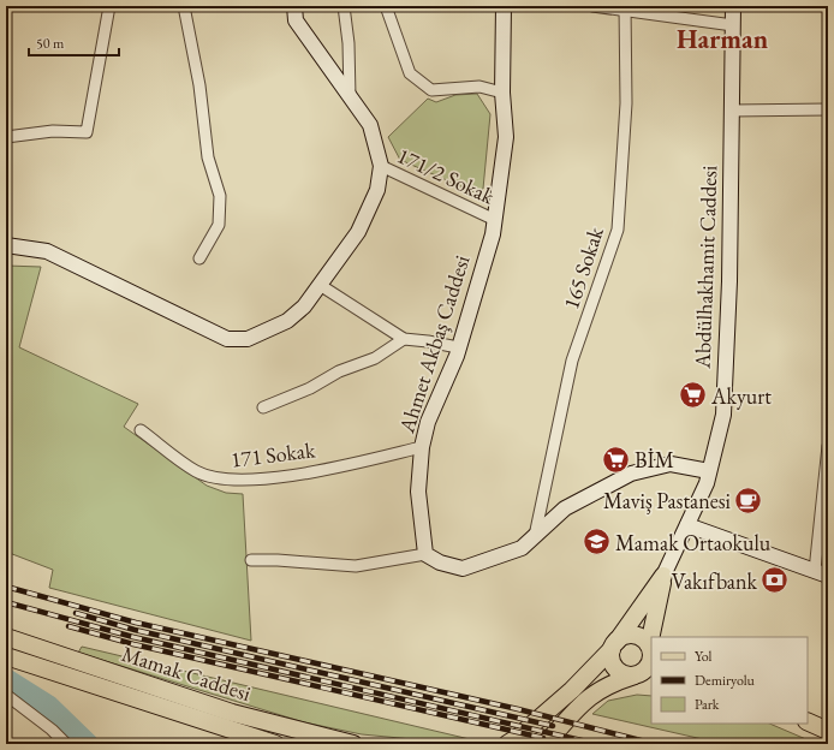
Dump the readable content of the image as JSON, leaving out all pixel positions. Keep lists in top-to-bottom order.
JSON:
{
  "streets": {
    "main road": ["Mamak Caddesi"],
    "street": [
      "171/2 Sokak",
      "Abdülhakhamit Caddesi",
      "165 Sokak",
      "Ahmet Akbaş Caddesi",
      "171 Sokak"
    ]
  },
  "crossings": [
    ["171/2 Sokak", "Ahmet Akbaş Caddesi"],
    ["Ahmet Akbaş Caddesi", "171 Sokak"]
  ],
  "districts": ["Harman"],
  "places": {
    "supermarket": ["Akyurt", "BİM"],
    "cafe": ["Maviş Pastanesi"],
    "school or university": ["Mamak Ortaokulu"],
    "bank": ["Vakıfbank"]
  },
  "legend": ["Yol", "Demiryolu", "Park"],
  "scale_bar": "50 m"
}
